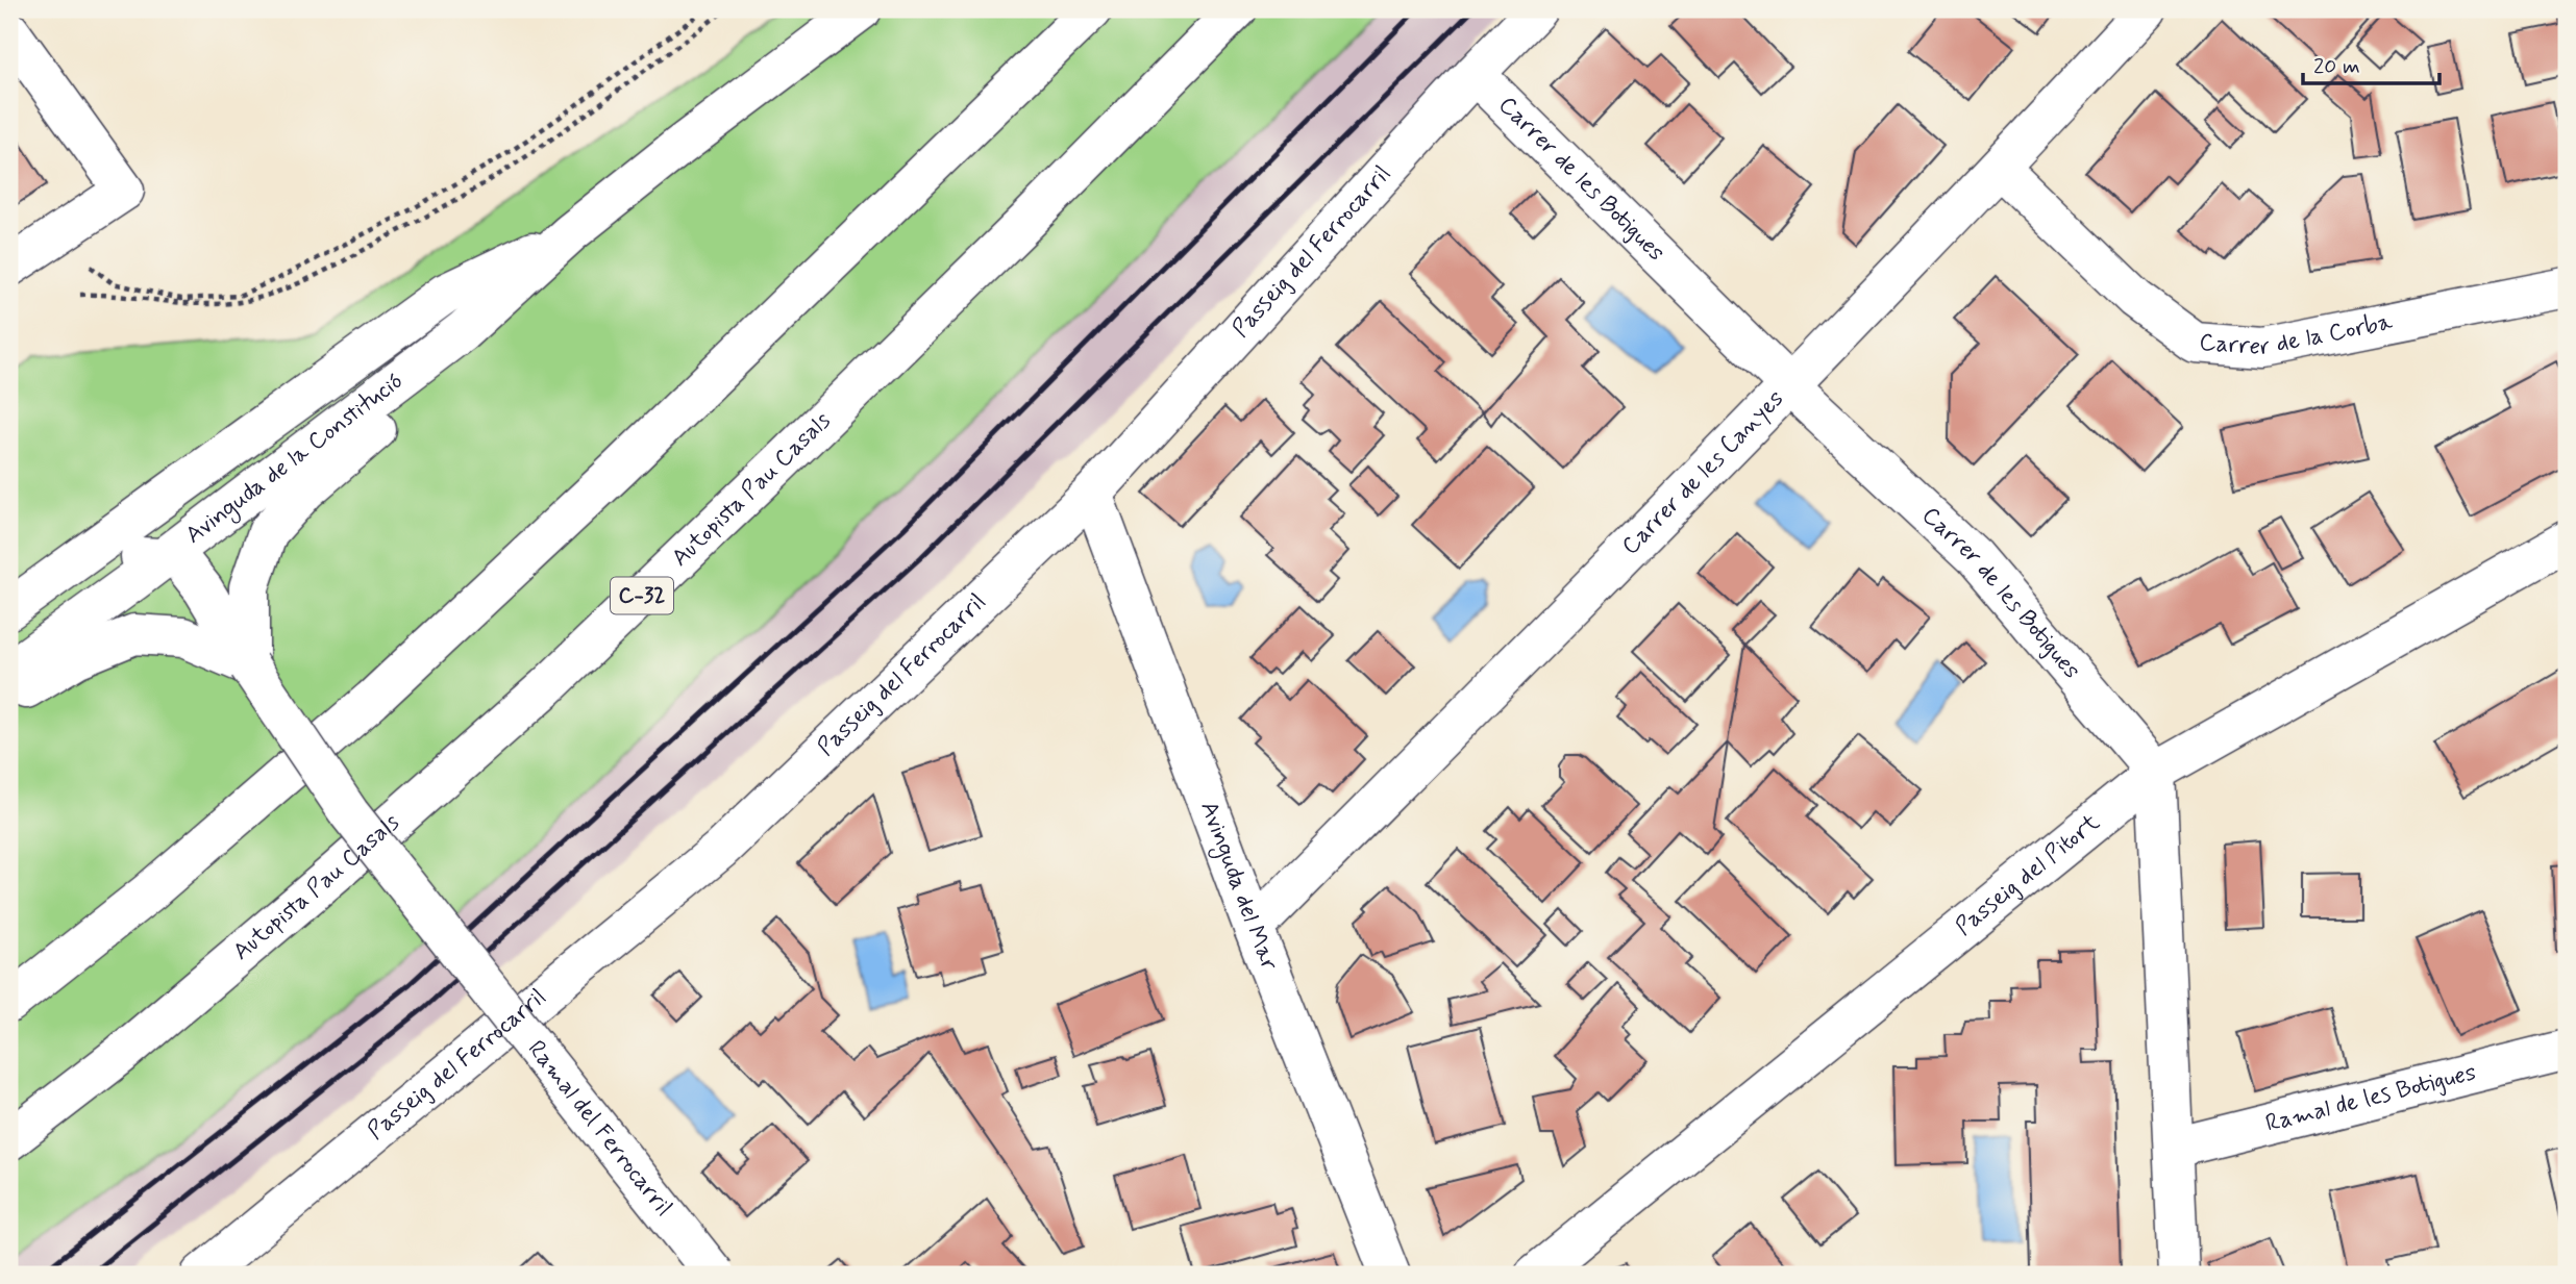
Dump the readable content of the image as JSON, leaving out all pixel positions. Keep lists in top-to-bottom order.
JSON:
{
  "streets": {
    "main road": [
      "Carrer de les Botigues",
      "Passeig del Ferrocarril",
      "Carrer de la Corba",
      "Avinguda de la Constitució",
      "Carrer de les Canyes",
      "Autopista Pau Casals",
      "C-32",
      "Passeig del Pitort",
      "Avinguda del Mar",
      "Ramal de les Botigues",
      "Ramal del Ferrocarril"
    ]
  },
  "crossings": [
    ["Carrer de les Botigues", "Passeig del Ferrocarril"],
    ["Carrer de les Botigues", "Carrer de les Canyes"],
    ["Carrer de les Botigues", "Passeig del Pitort"],
    ["Passeig del Ferrocarril", "Avinguda del Mar"],
    ["Carrer de la Corba", "Carrer de les Canyes"],
    ["Avinguda de la Constitució", "Ramal del Ferrocarril"],
    ["Carrer de les Canyes", "Avinguda del Mar"]
  ],
  "scale_bar": "20 m"
}
